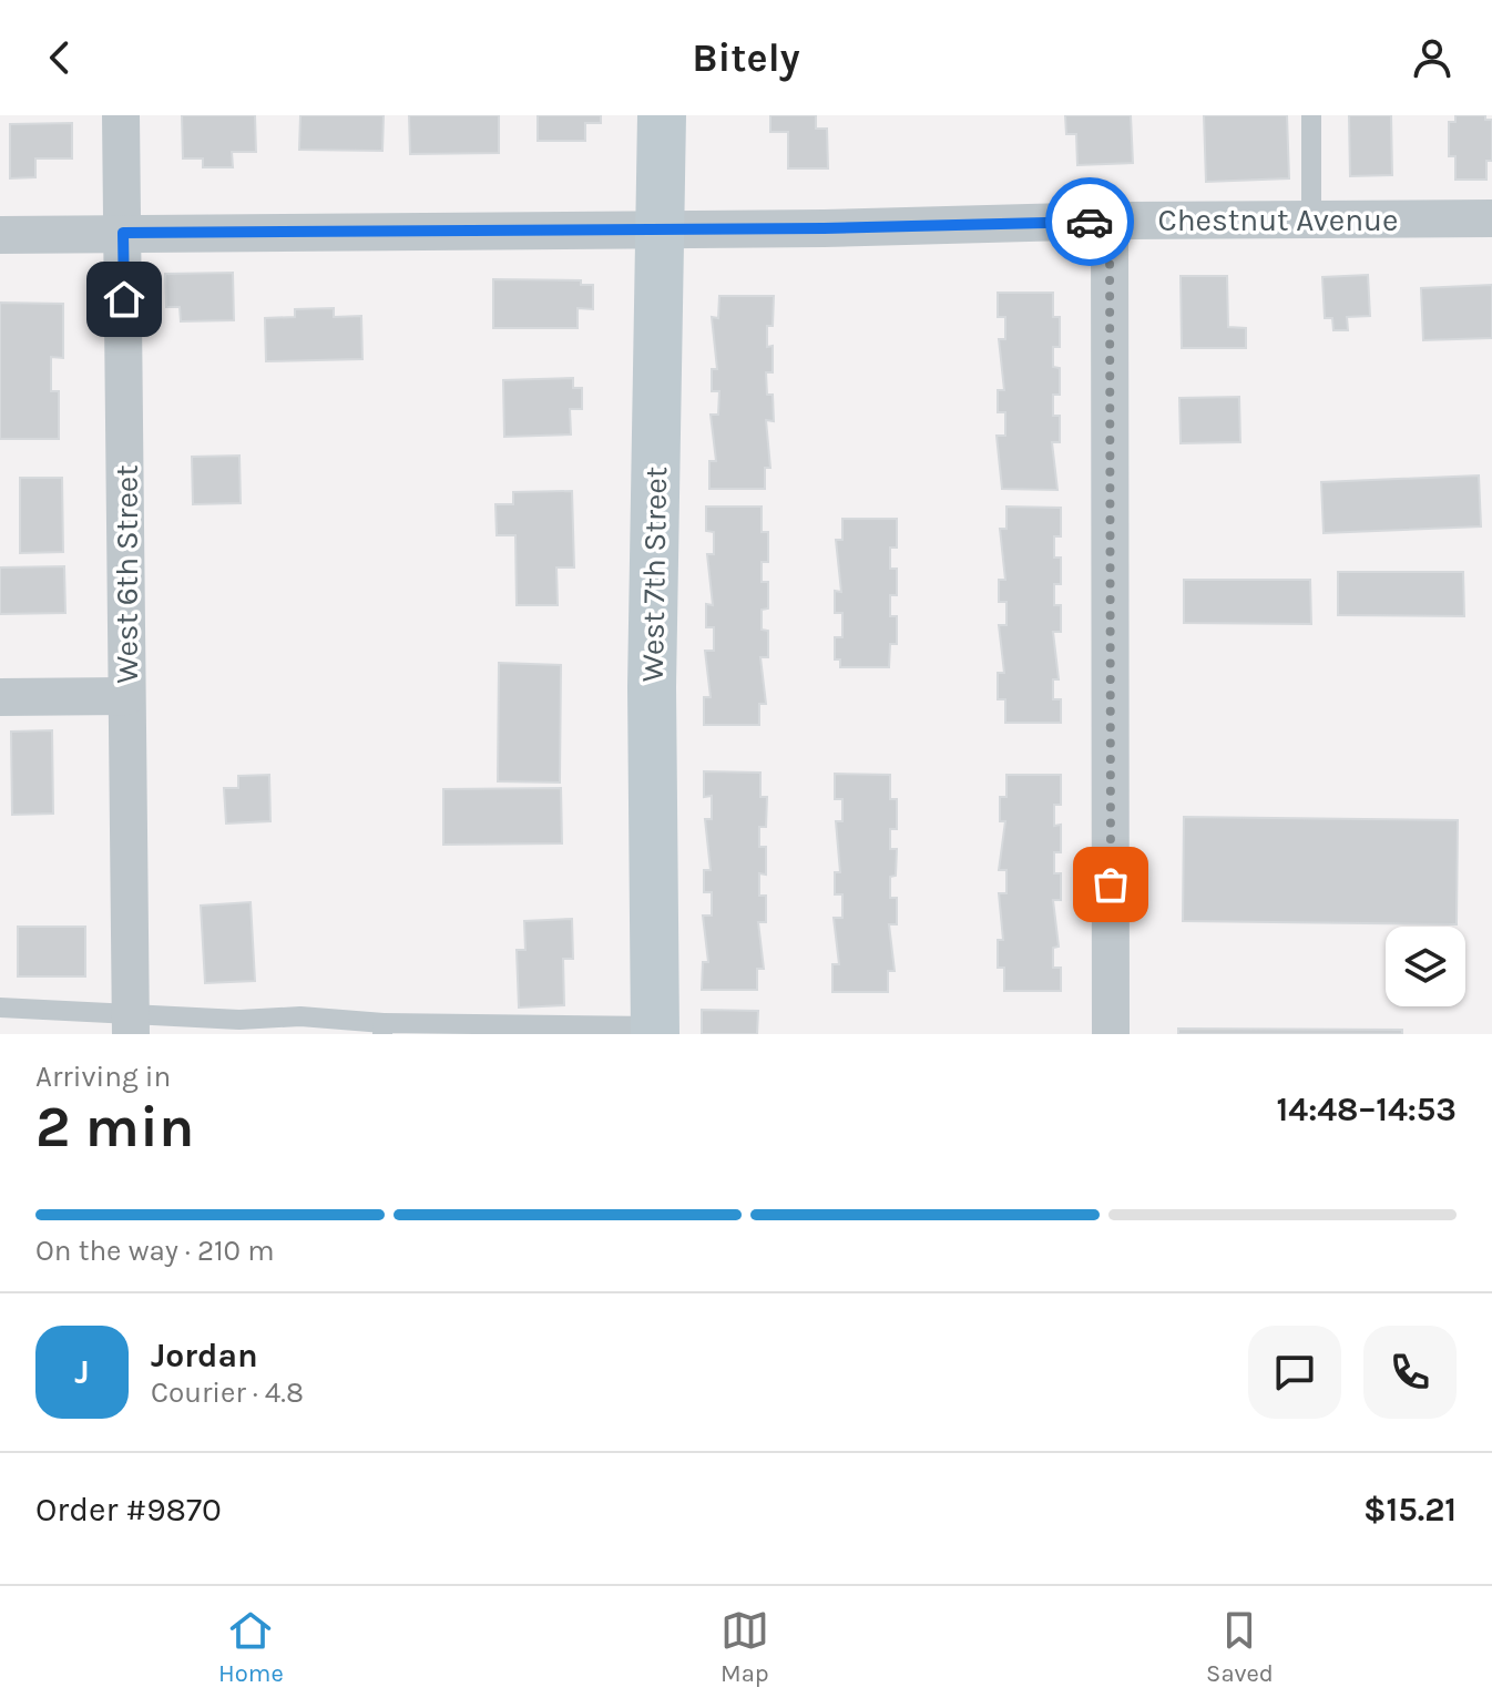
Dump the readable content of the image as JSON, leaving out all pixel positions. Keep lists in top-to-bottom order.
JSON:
{
  "streets": {
    "street": ["Chestnut Avenue", "West 6th Street", "West 7th Street"]
  },
  "crossings": [
    ["Chestnut Avenue", "West 6th Street"],
    ["Chestnut Avenue", "West 7th Street"]
  ],
  "page": {
    "header": "Bitely",
    "heading": ["2 min", "Arriving in", "14:48–14:53"],
    "panel": [
      "Jordan",
      "Courier · 4.8",
      "Order #9870",
      "$15.21"
    ],
    "bar": "On the way · 210 m",
    "round": "J",
    "tabs": ["Home", "Map", "Saved"]
  }
}
